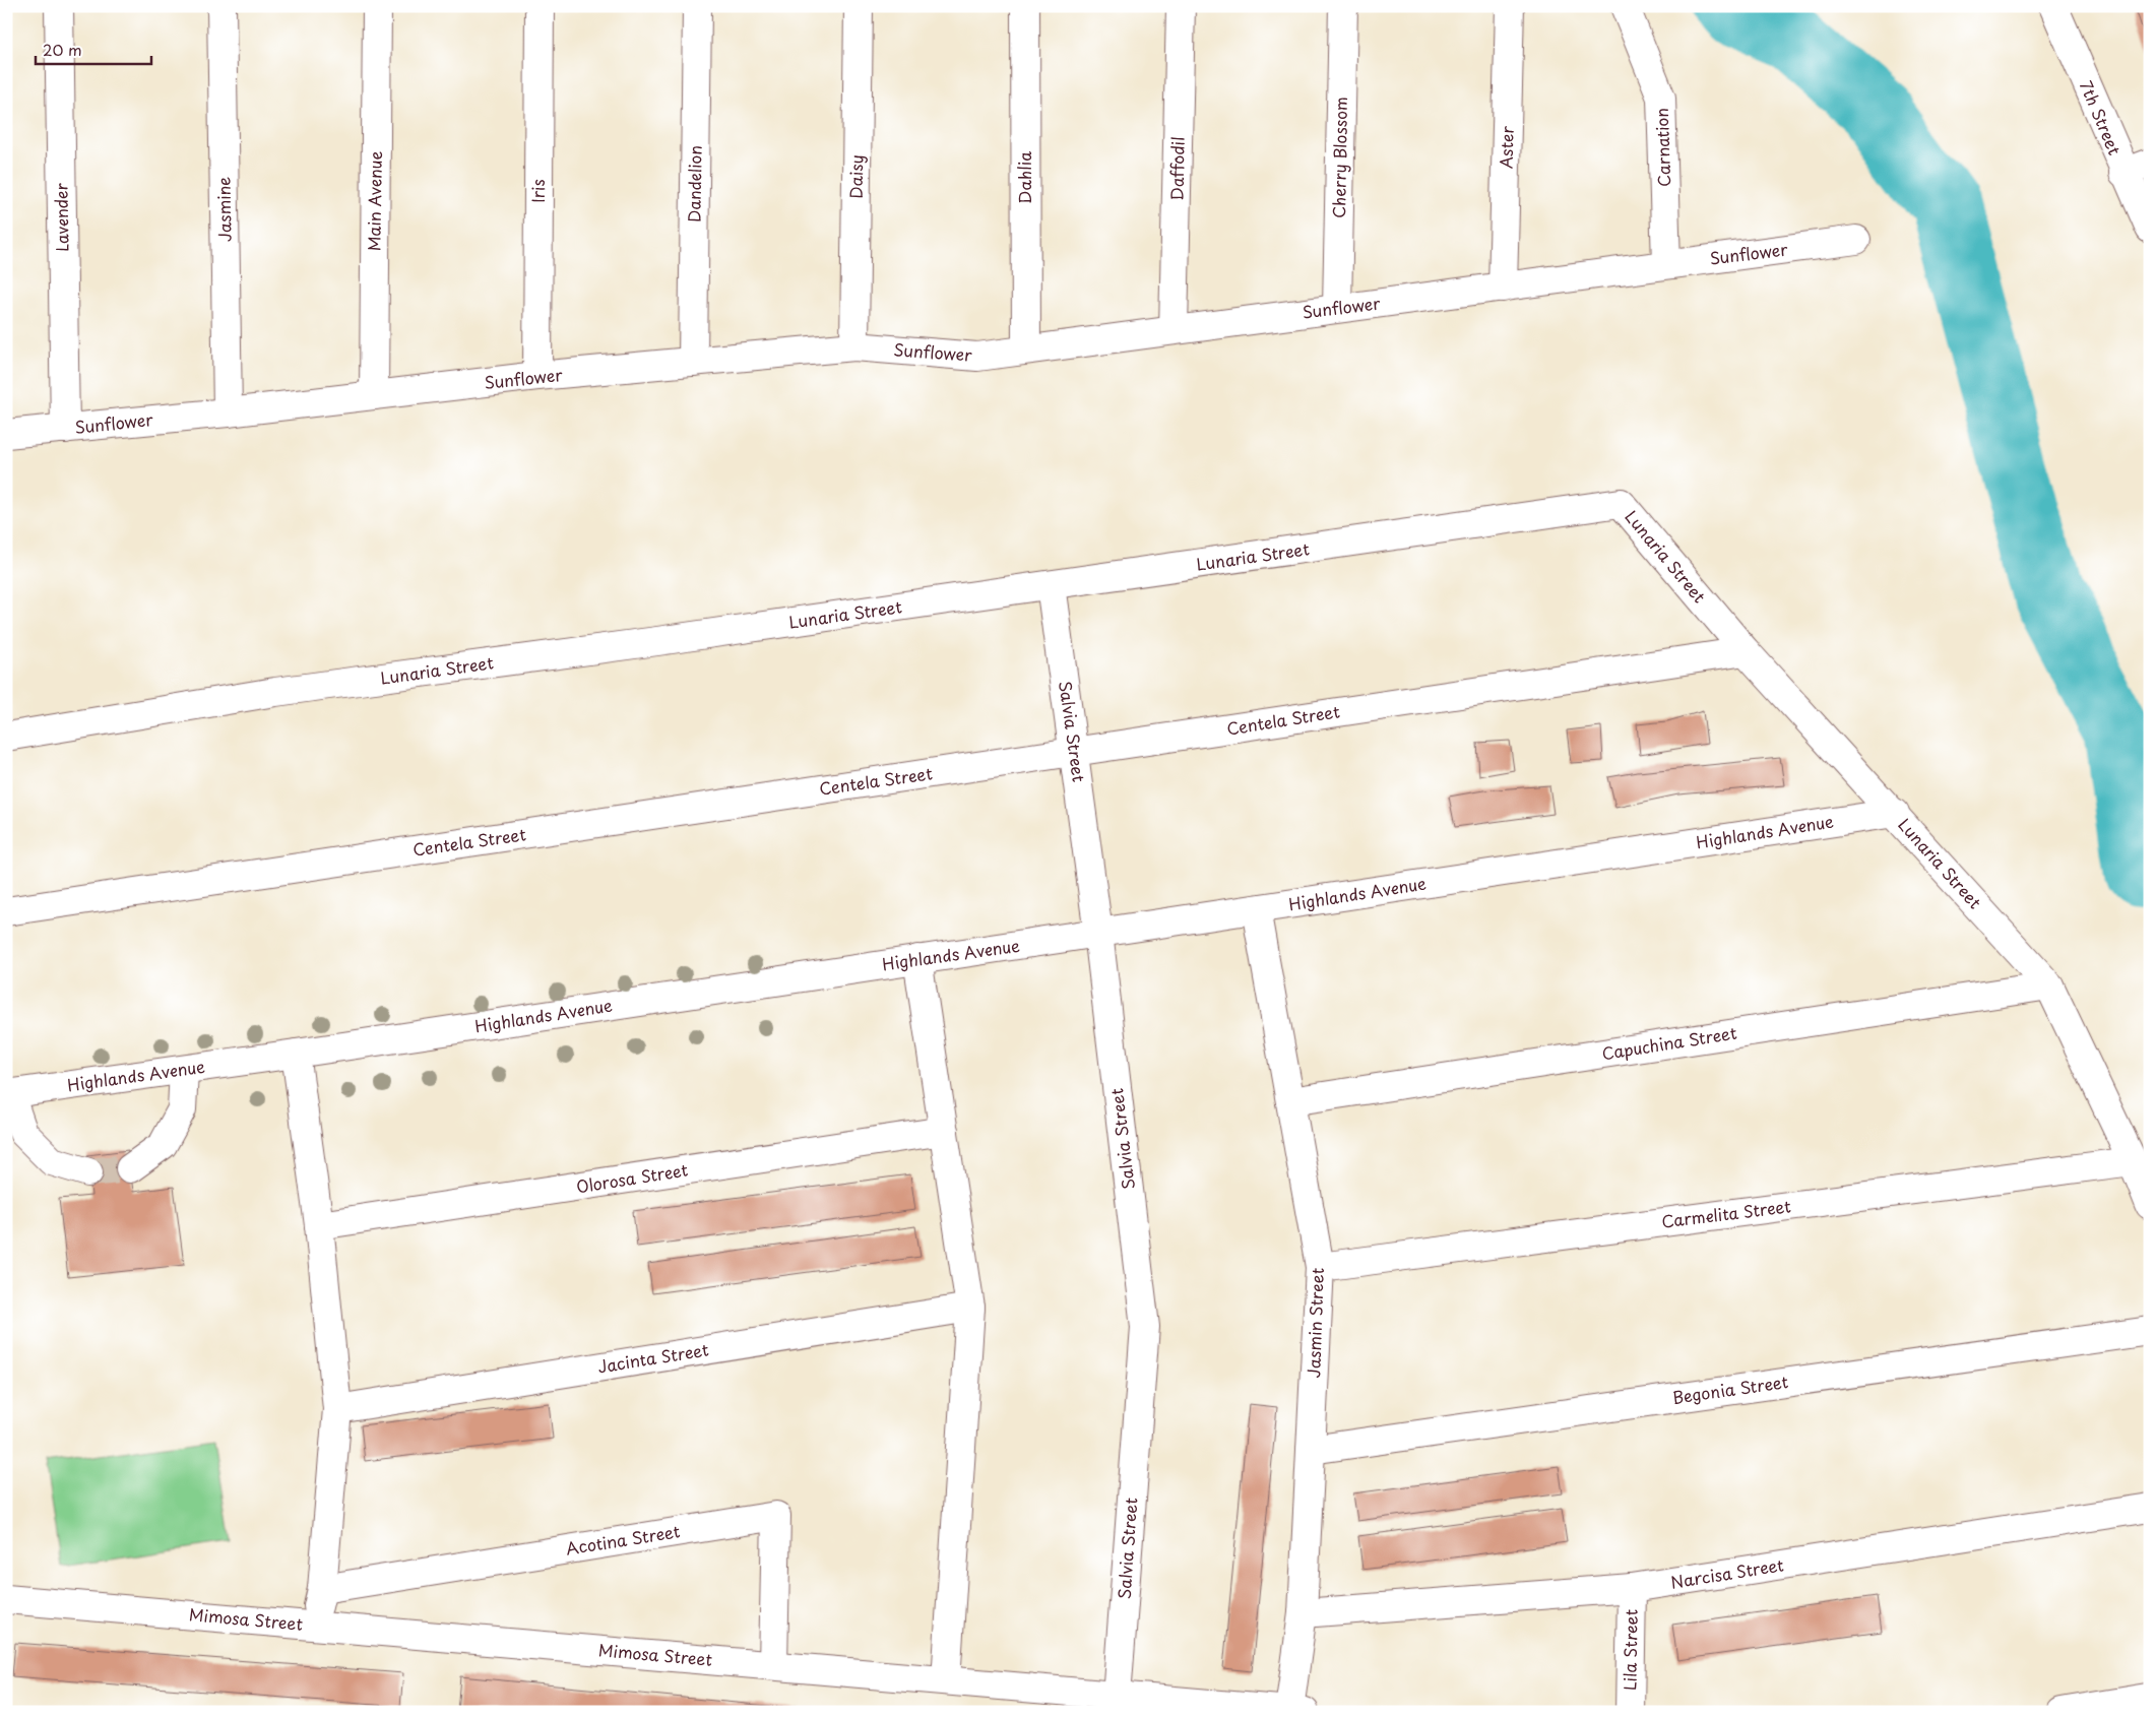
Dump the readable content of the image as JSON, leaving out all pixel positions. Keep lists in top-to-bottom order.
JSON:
{
  "streets": {
    "street": [
      "7th Street",
      "Aster",
      "Carnation",
      "Cherry Blossom",
      "Daffodil",
      "Daisy",
      "Dahlia",
      "Dandelion",
      "Iris",
      "Main Avenue",
      "Jasmine",
      "Lavender",
      "Sunflower",
      "Lunaria Street",
      "Centela Street",
      "Salvia Street",
      "Highlands Avenue",
      "Capuchina Street",
      "Olorosa Street",
      "Carmelita Street",
      "Jasmin Street",
      "Jacinta Street",
      "Begonia Street",
      "Acotina Street",
      "Narcisa Street",
      "Mimosa Street",
      "Lila Street"
    ]
  },
  "crossings": [
    ["Aster", "Sunflower"],
    ["Carnation", "Sunflower"],
    ["Cherry Blossom", "Sunflower"],
    ["Daffodil", "Sunflower"],
    ["Daisy", "Sunflower"],
    ["Dahlia", "Sunflower"],
    ["Dandelion", "Sunflower"],
    ["Iris", "Sunflower"],
    ["Main Avenue", "Sunflower"],
    ["Jasmine", "Sunflower"],
    ["Lavender", "Sunflower"],
    ["Lunaria Street", "Centela Street"],
    ["Lunaria Street", "Salvia Street"],
    ["Lunaria Street", "Highlands Avenue"],
    ["Lunaria Street", "Capuchina Street"],
    ["Lunaria Street", "Carmelita Street"],
    ["Centela Street", "Salvia Street"],
    ["Salvia Street", "Highlands Avenue"],
    ["Salvia Street", "Mimosa Street"],
    ["Highlands Avenue", "Jasmin Street"],
    ["Capuchina Street", "Jasmin Street"],
    ["Carmelita Street", "Jasmin Street"],
    ["Jasmin Street", "Begonia Street"],
    ["Jasmin Street", "Narcisa Street"],
    ["Jasmin Street", "Mimosa Street"],
    ["Acotina Street", "Mimosa Street"],
    ["Narcisa Street", "Lila Street"]
  ],
  "scale_bar": "20 m"
}
